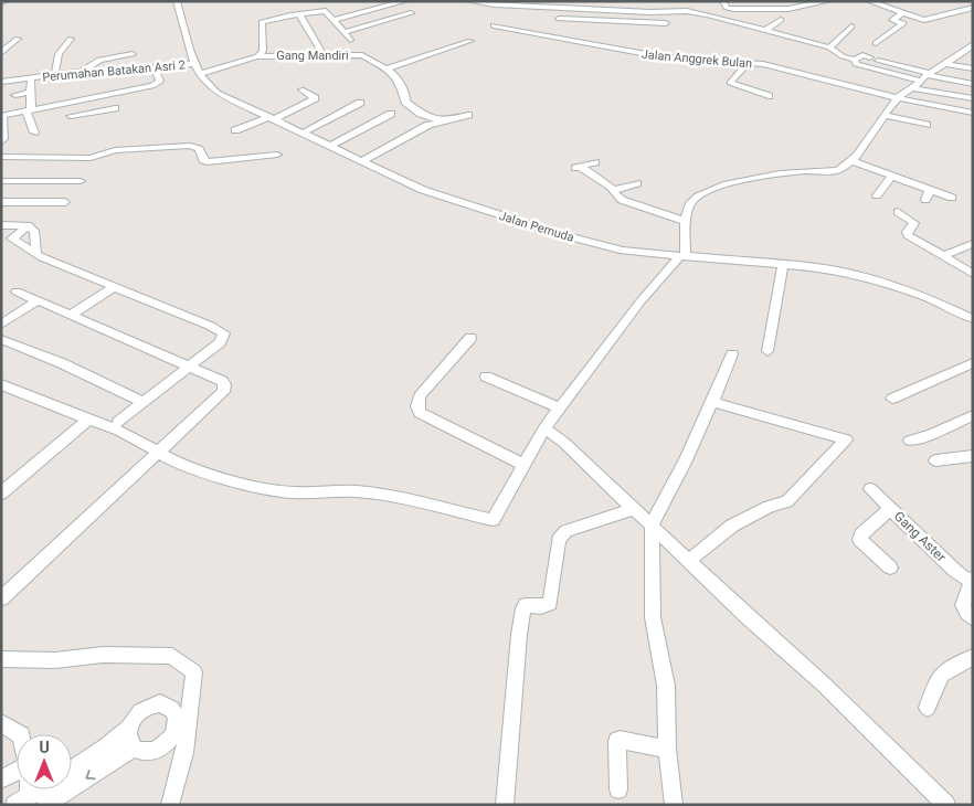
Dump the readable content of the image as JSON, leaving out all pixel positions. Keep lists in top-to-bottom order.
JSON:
{
  "streets": {
    "street": [
      "Gang Mandiri",
      "Jalan Anggrek Bulan",
      "Perumahan Batakan Asri 2",
      "Jalan Pemuda",
      "Gang Aster"
    ]
  },
  "crossings": [
    ["Gang Mandiri", "Jalan Pemuda"],
    ["Perumahan Batakan Asri 2", "Jalan Pemuda"]
  ],
  "north": "top"
}
